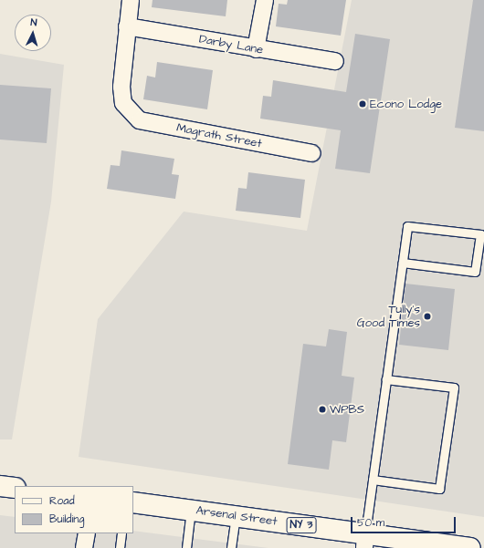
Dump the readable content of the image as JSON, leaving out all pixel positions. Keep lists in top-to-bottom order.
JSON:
{
  "streets": {
    "highway": ["Arsenal Street", "NY 3"],
    "street": ["Darby Lane", "Magrath Street"]
  },
  "crossings": [
    ["Darby Lane", "Magrath Street"]
  ],
  "places": ["Econo Lodge", "Tully's Good Times", "WPBS"],
  "legend": ["Road", "Building"],
  "scale_bar": "50 m",
  "north": "top"
}
